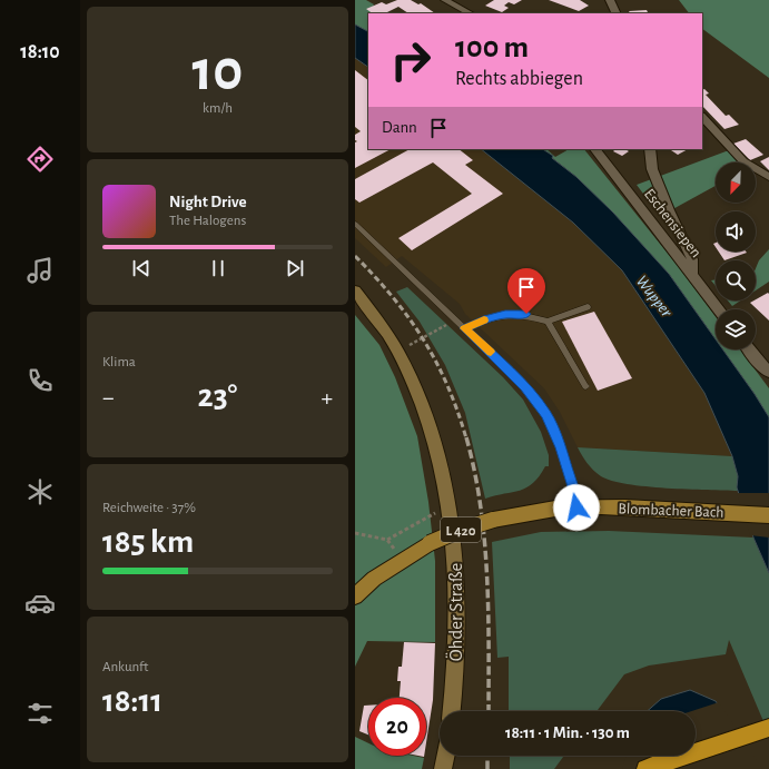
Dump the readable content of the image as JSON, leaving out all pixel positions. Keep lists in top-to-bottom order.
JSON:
{
  "streets": {
    "main road": ["Blombacher Bach", "L 420", "Öhder Straße"],
    "street": ["Eschensiepen"]
  },
  "water": ["Wupper"],
  "north": "bottom left",
  "page": {
    "tabs": "18:10",
    "tile": [
      ["10", "km/h"],
      "Klima",
      ["Reichweite · 37%", "185 km"],
      ["Ankunft", "18:11"]
    ],
    "turn": ["100 m", "Rechts abbiegen"],
    "then": "Dann",
    "song": ["Night Drive", "The Halogens"],
    "heat": ["−", "23°", "+"],
    "limit": "20",
    "trip": "18:11 · 1 Min. · 130 m"
  }
}
